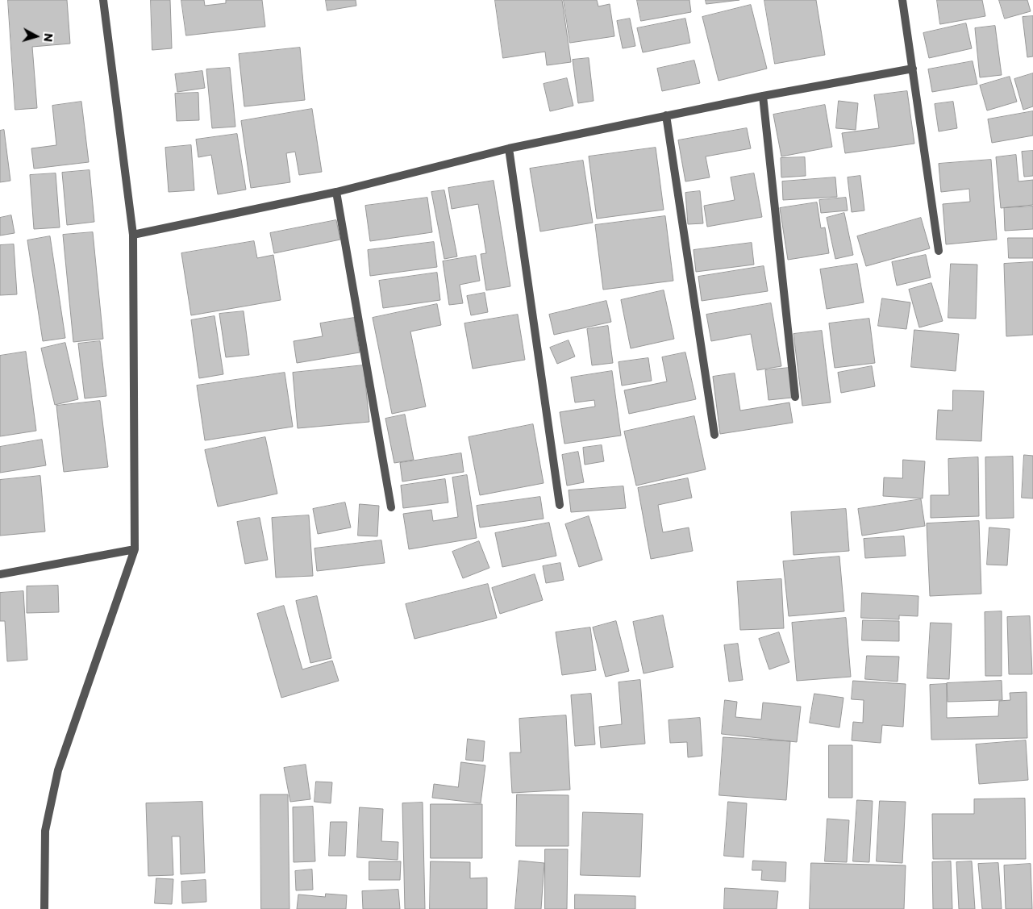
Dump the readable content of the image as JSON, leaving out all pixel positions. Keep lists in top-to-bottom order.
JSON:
{
  "north": "right"
}
